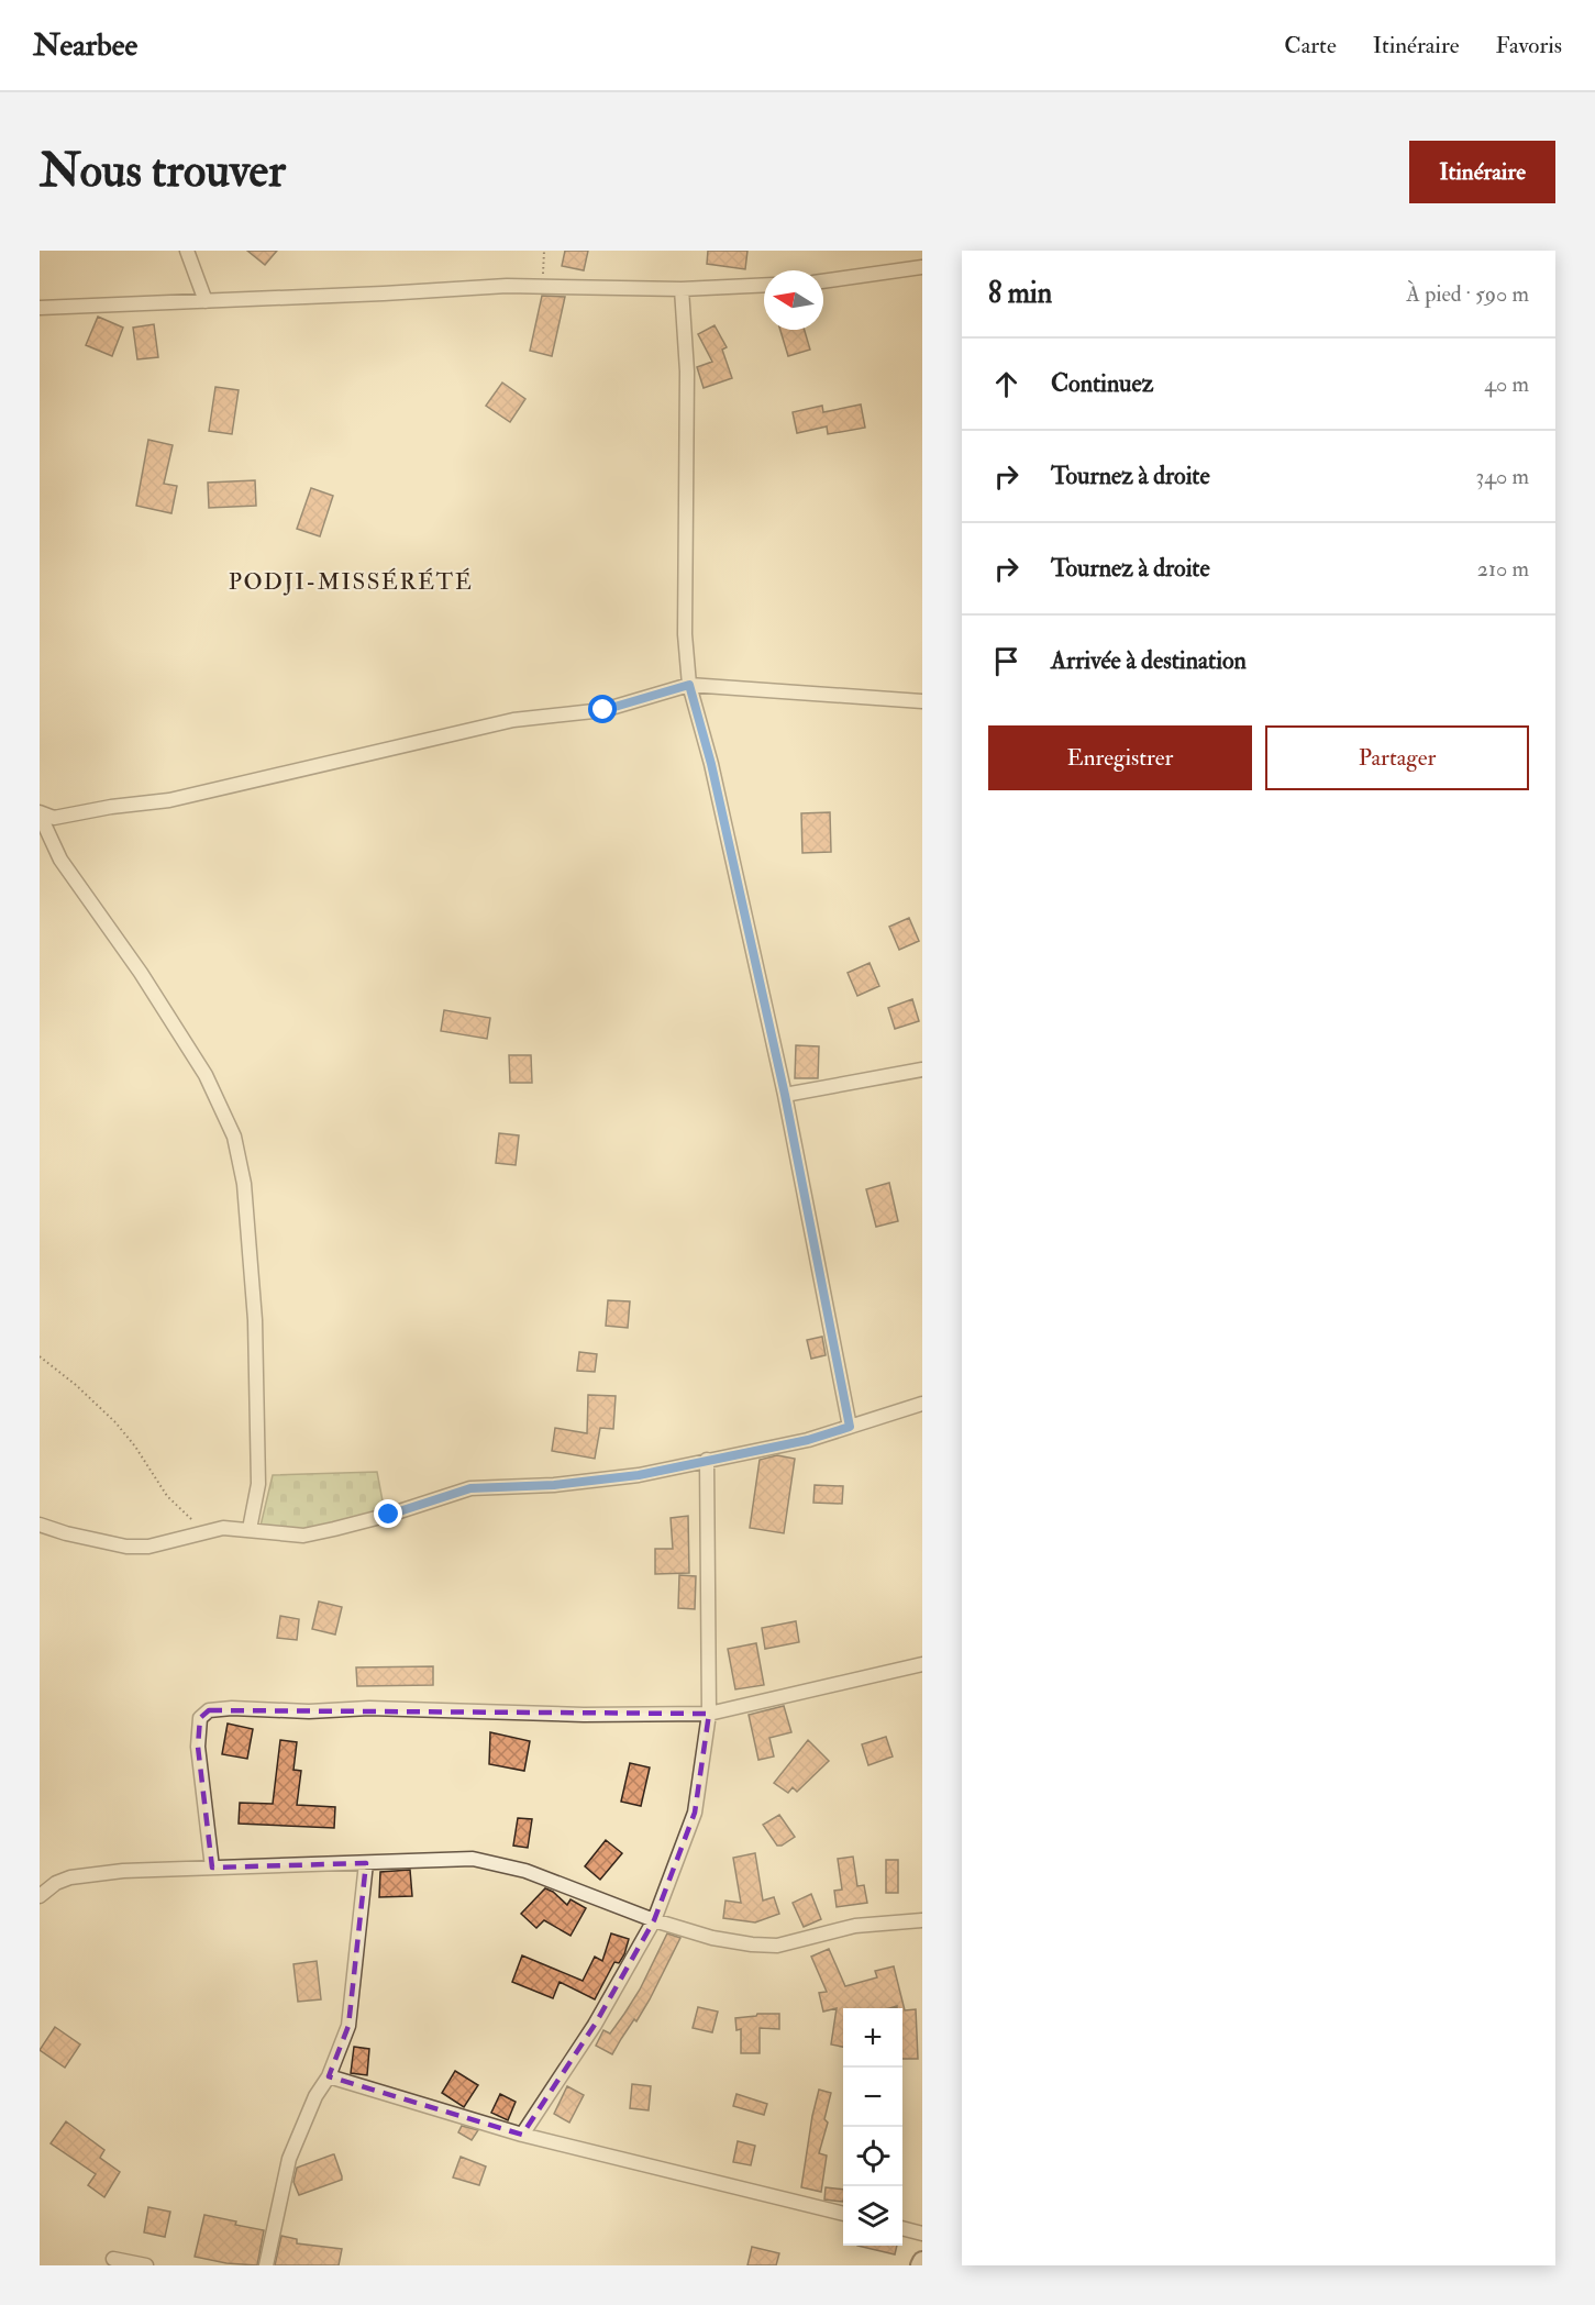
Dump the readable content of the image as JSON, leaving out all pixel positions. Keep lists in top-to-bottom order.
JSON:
{
  "districts": ["PODJI-MISSÉRÉTÉ"],
  "north": "left",
  "page": {
    "header": "Nearbee",
    "nav": ["Carte", "Itinéraire", "Favoris"],
    "buttons": [
      "Itinéraire",
      ["Enregistrer", "Partager"]
    ],
    "title": "Nous trouver",
    "heading": ["8 min", "À pied · 590 m"],
    "list": [
      ["Continuez", "40 m"],
      ["Tournez à droite", "340 m"],
      ["Tournez à droite", "210 m"],
      "Arrivée à destination"
    ],
    "map_buttons": ["+", "−"]
  }
}
